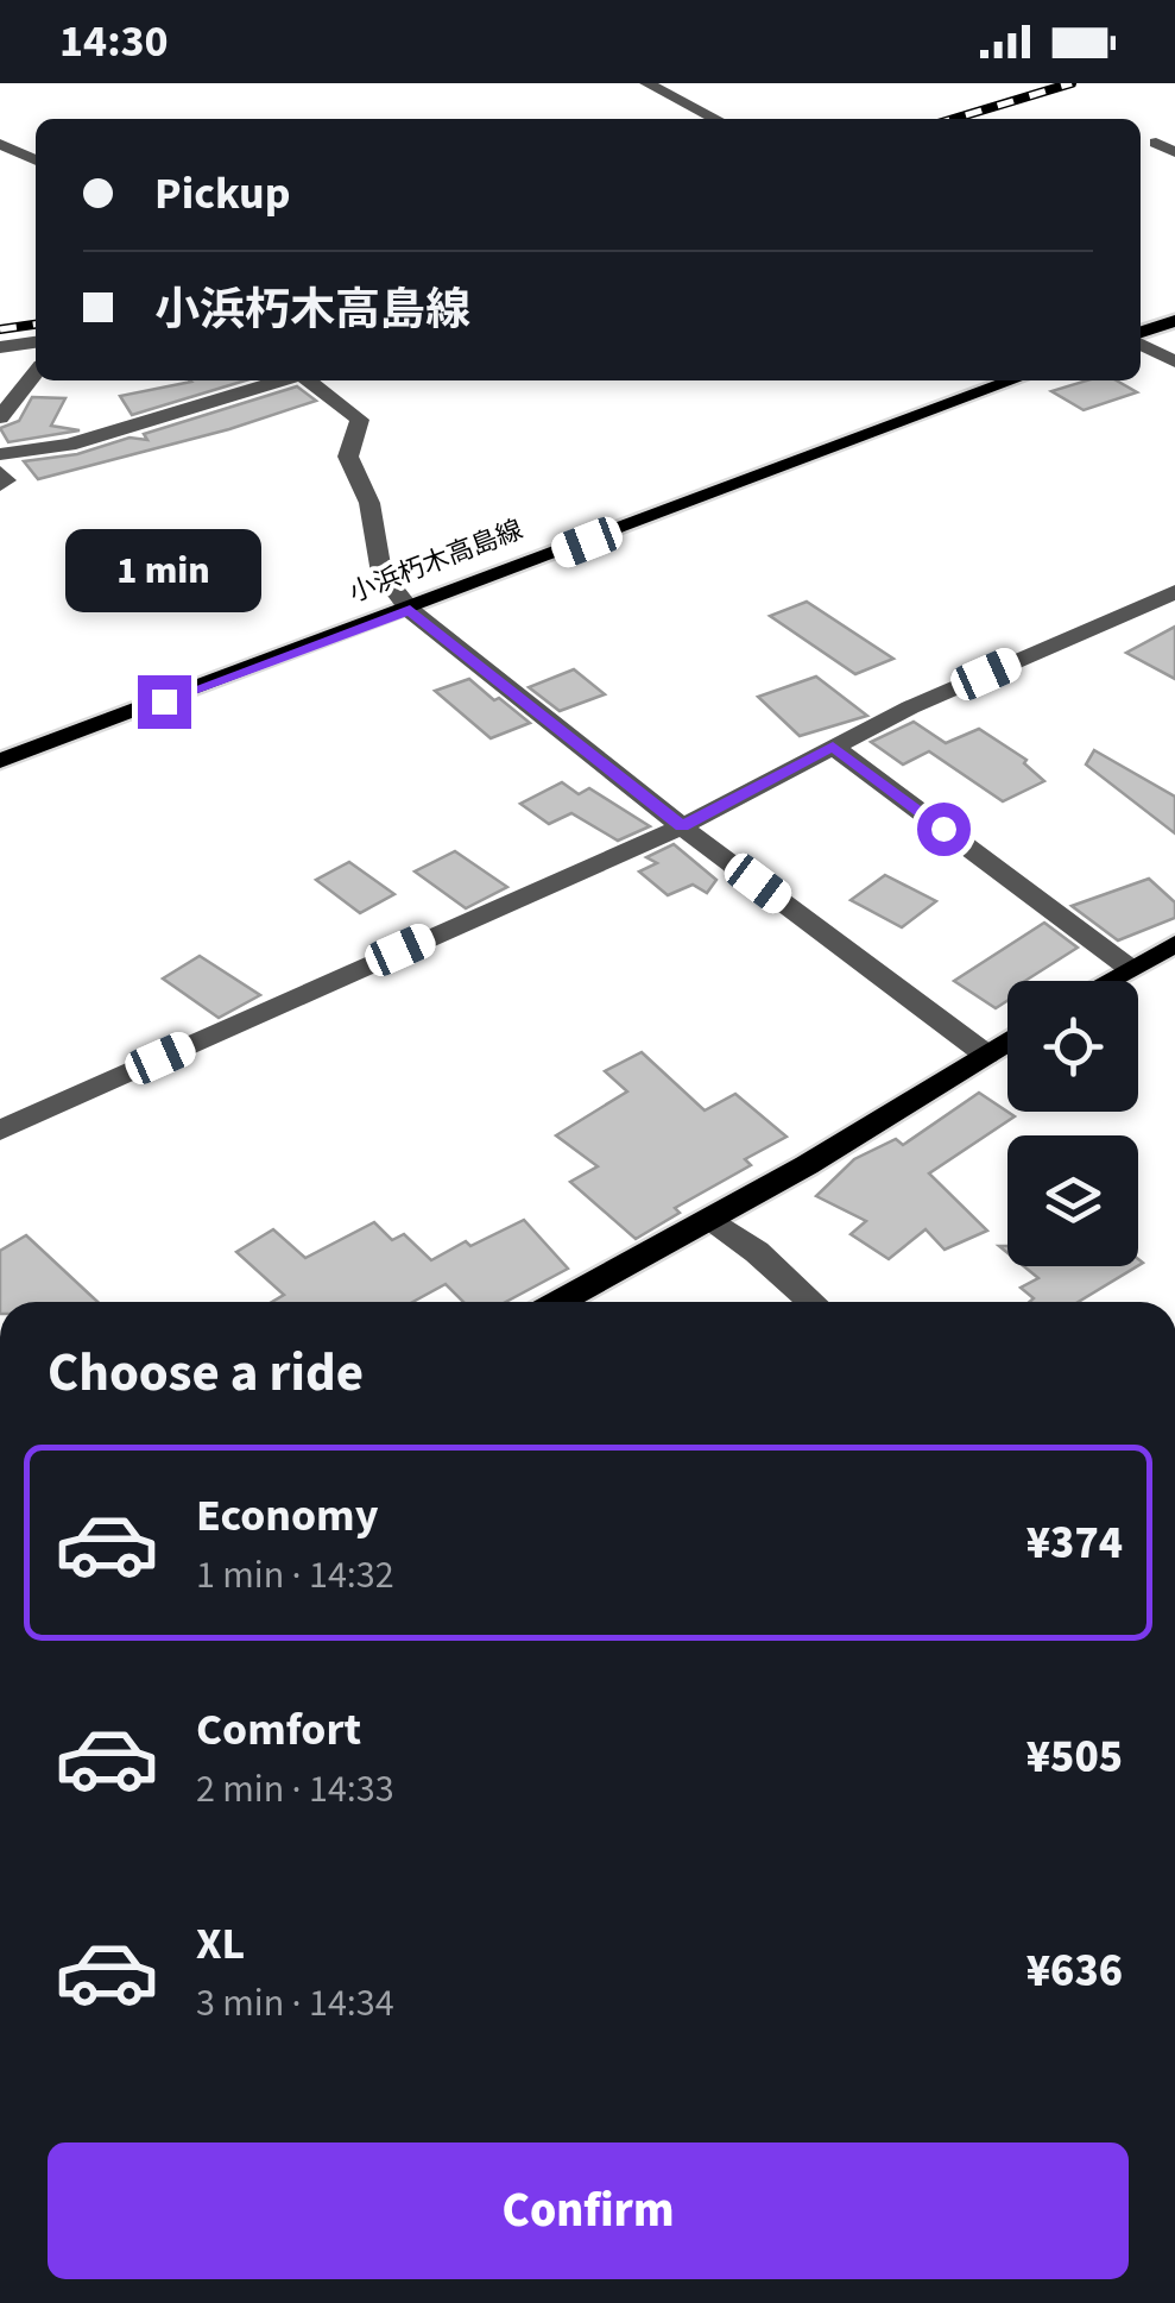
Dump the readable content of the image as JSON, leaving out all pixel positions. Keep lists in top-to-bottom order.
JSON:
{
  "streets": {
    "main road": ["小浜朽木高島線"]
  },
  "page": {
    "status": "14:30",
    "banner": ["Pickup", "小浜朽木高島線"],
    "bubble": "1 min",
    "heading": "Choose a ride",
    "list": [
      {
        "name": "Economy",
        "note": "1 min · 14:32",
        "value": "¥374"
      },
      {
        "name": "Comfort",
        "note": "2 min · 14:33",
        "value": "¥505"
      },
      {
        "name": "XL",
        "note": "3 min · 14:34",
        "value": "¥636"
      }
    ],
    "buttons": "Confirm"
  }
}
